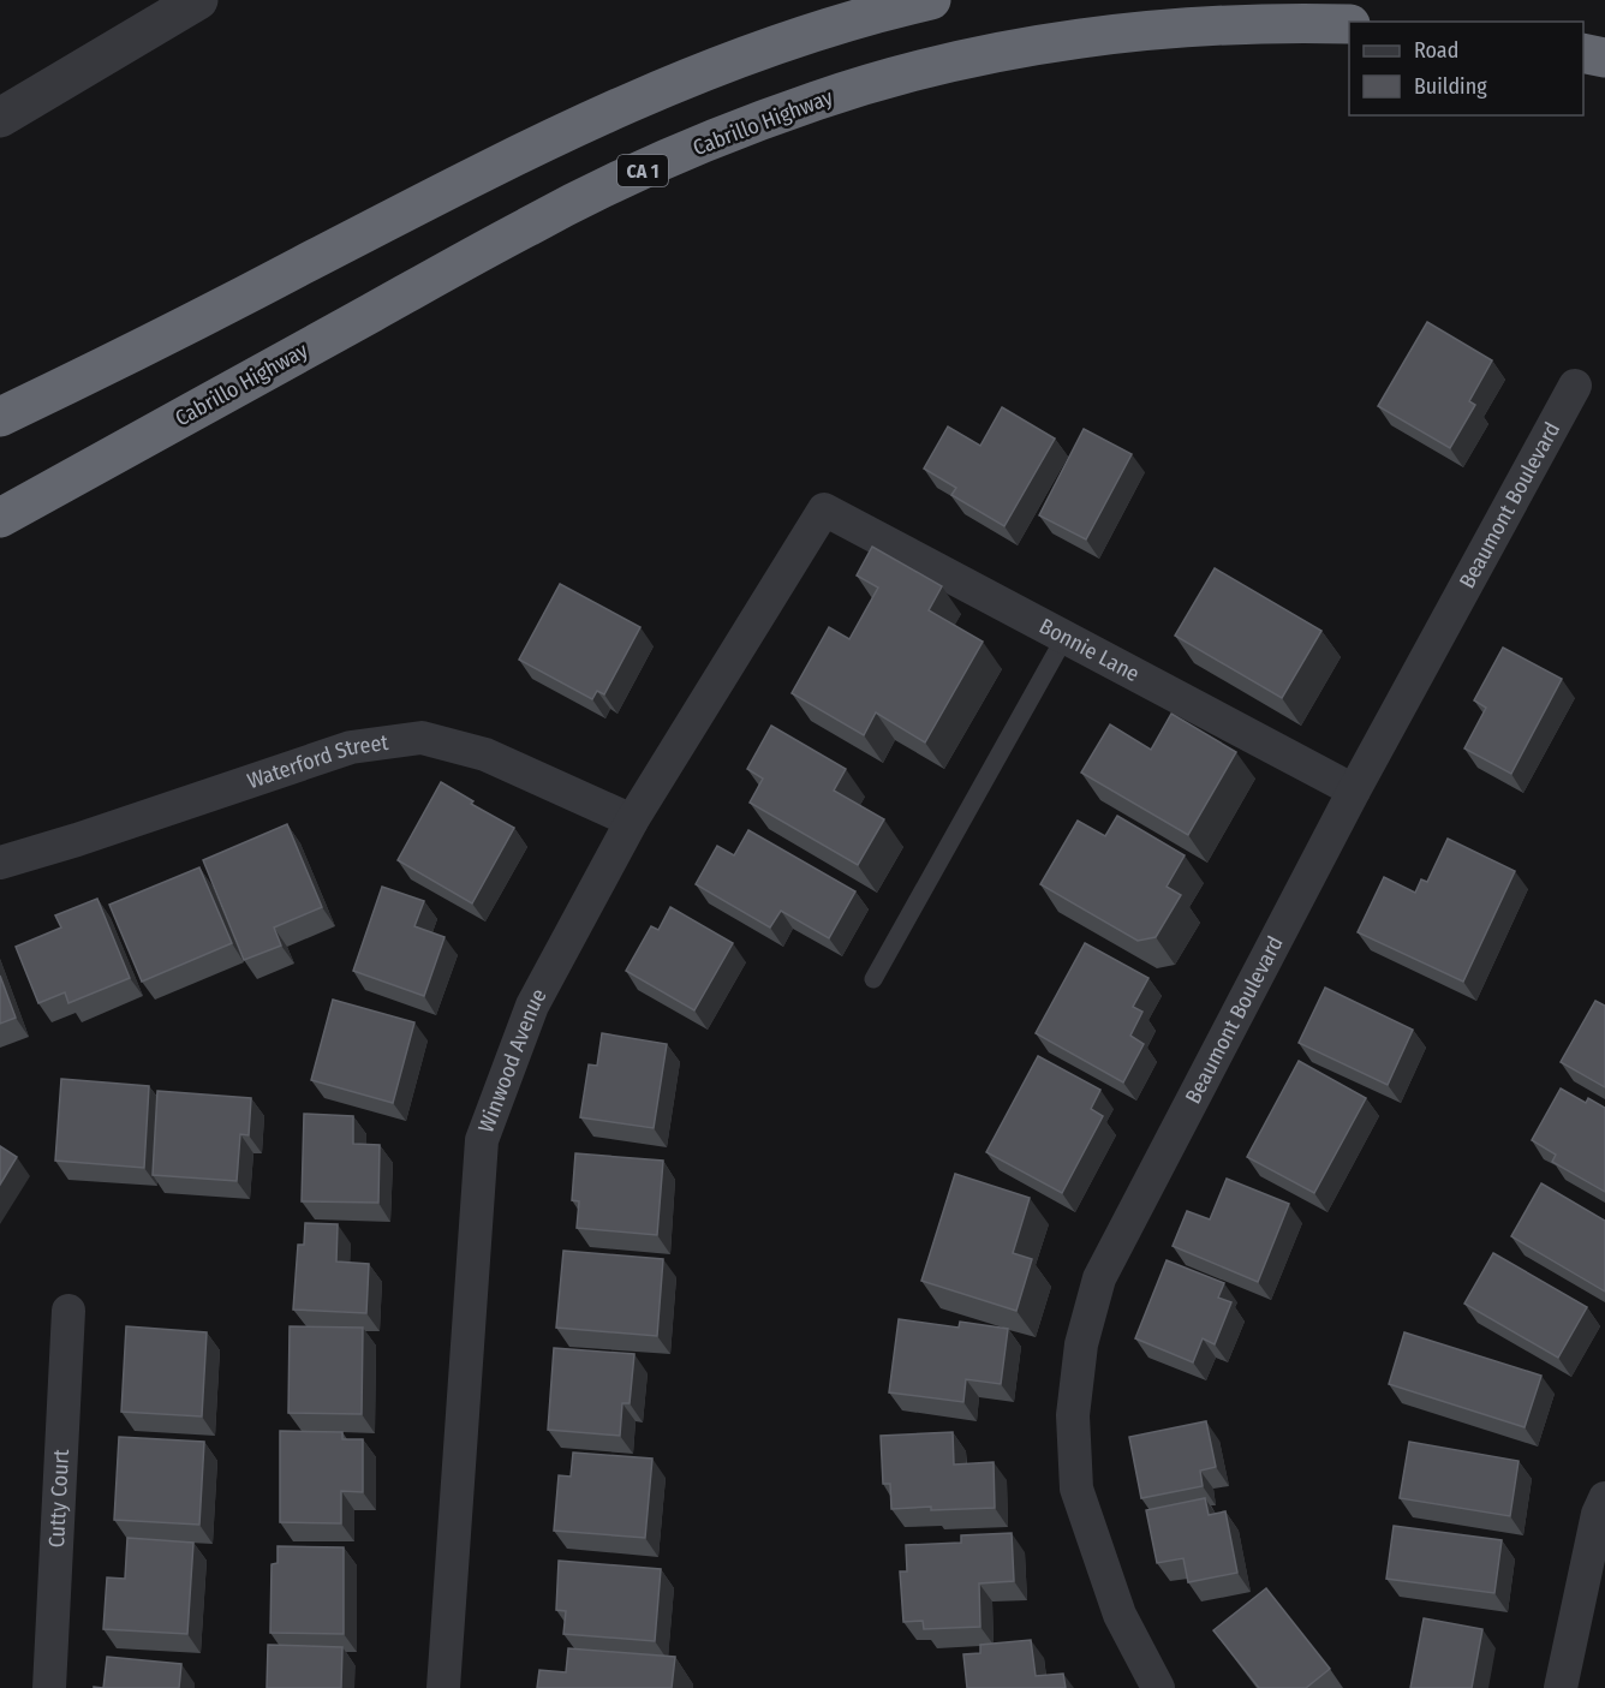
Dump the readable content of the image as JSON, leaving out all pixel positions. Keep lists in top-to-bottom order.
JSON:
{
  "streets": {
    "highway": ["Cabrillo Highway", "CA 1"],
    "street": [
      "Beaumont Boulevard",
      "Bonnie Lane",
      "Waterford Street",
      "Winwood Avenue",
      "Cutty Court"
    ]
  },
  "crossings": [
    ["Beaumont Boulevard", "Bonnie Lane"],
    ["Bonnie Lane", "Winwood Avenue"],
    ["Waterford Street", "Winwood Avenue"]
  ],
  "legend": ["Road", "Building"]
}
